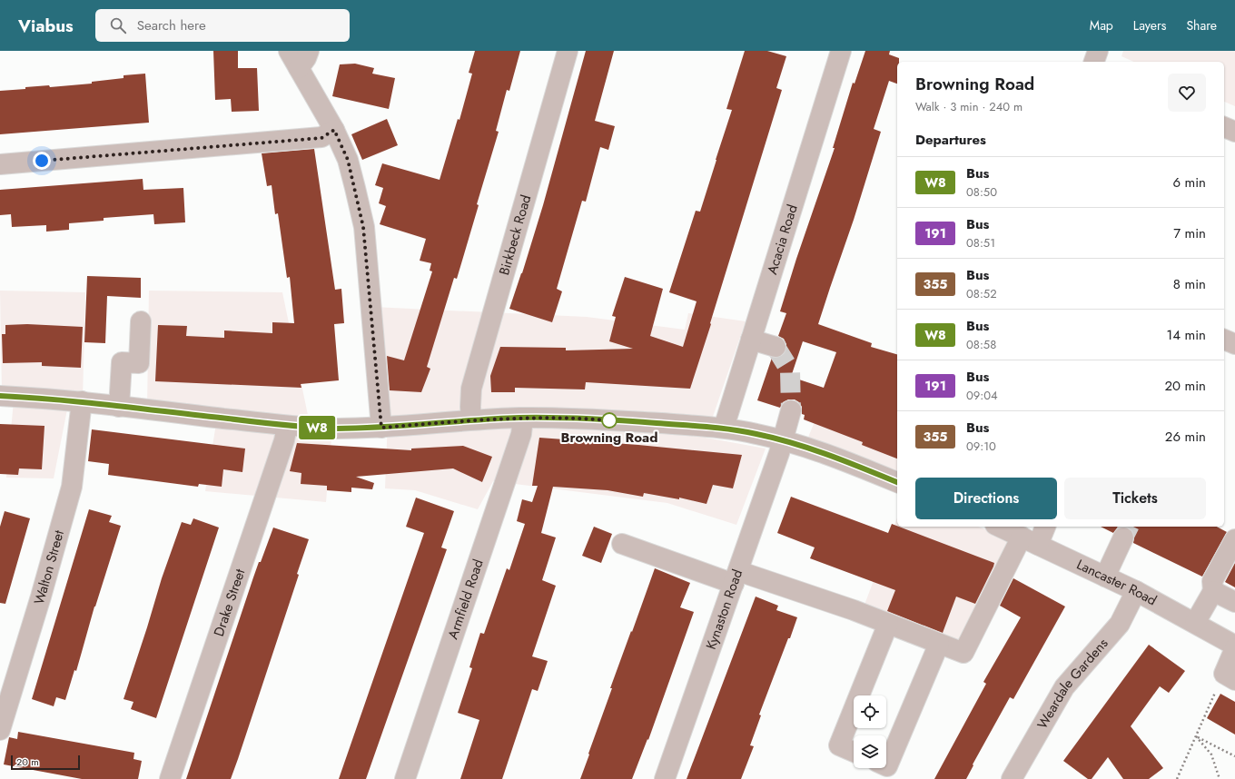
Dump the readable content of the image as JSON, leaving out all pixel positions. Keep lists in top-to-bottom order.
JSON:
{
  "streets": {
    "street": [
      "Birkbeck Road",
      "Acacia Road",
      "Walton Street",
      "Lancaster Road",
      "Armfield Road",
      "Drake Street",
      "Kynaston Road",
      "Weardale Gardens"
    ]
  },
  "crossings": [
    ["Lancaster Road", "Weardale Gardens"]
  ],
  "places": ["Browning Road"],
  "lines": ["bus line W8"],
  "scale_bar": "20 m",
  "page": {
    "header": "Viabus",
    "search": "Search here",
    "nav": ["Map", "Layers", "Share"],
    "on_map": "W8",
    "heading": [
      ["Browning Road", "Walk · 3 min · 240 m"],
      "Departures"
    ],
    "list": [
      {
        "mark": "W8",
        "name": "Bus",
        "note": "08:50",
        "value": "6 min"
      },
      {
        "mark": "191",
        "name": "Bus",
        "note": "08:51",
        "value": "7 min"
      },
      {
        "mark": "355",
        "name": "Bus",
        "note": "08:52",
        "value": "8 min"
      },
      {
        "mark": "W8",
        "name": "Bus",
        "note": "08:58",
        "value": "14 min"
      },
      {
        "mark": "191",
        "name": "Bus",
        "note": "09:04",
        "value": "20 min"
      },
      {
        "mark": "355",
        "name": "Bus",
        "note": "09:10",
        "value": "26 min"
      }
    ],
    "buttons": ["Directions", "Tickets"],
    "scale": "20 m"
  }
}
